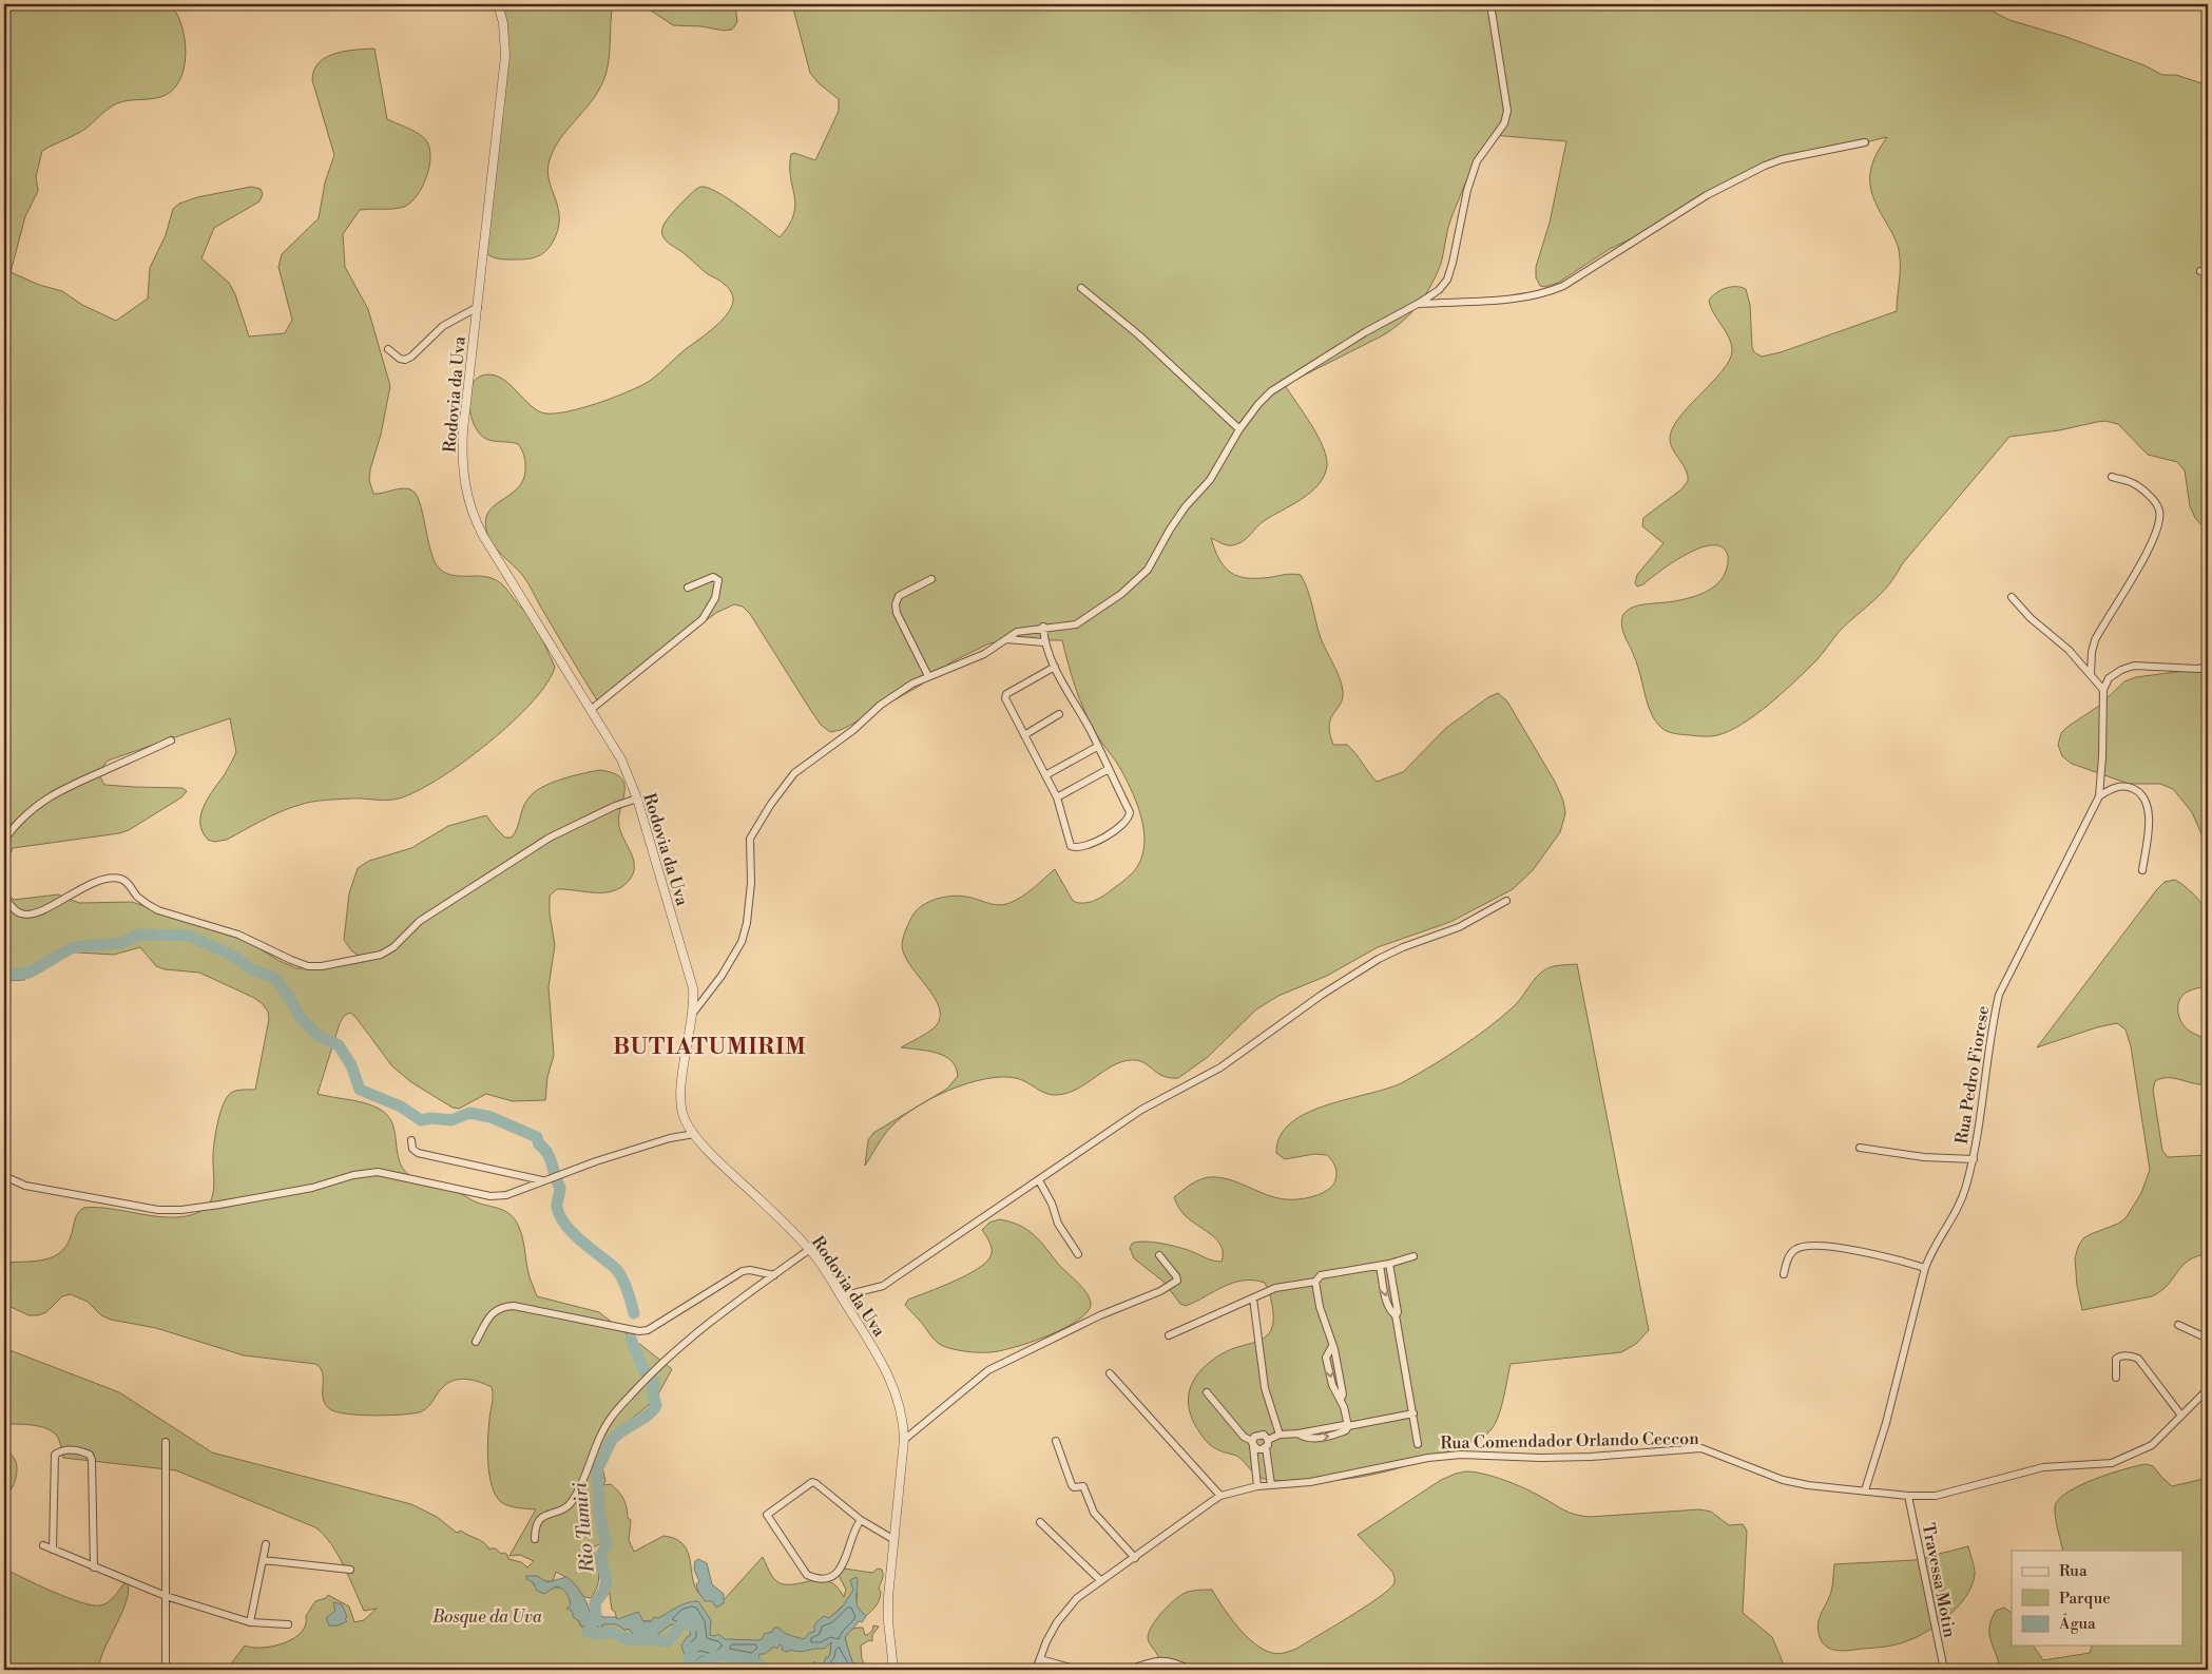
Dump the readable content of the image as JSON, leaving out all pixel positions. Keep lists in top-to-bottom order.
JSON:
{
  "streets": {
    "street": [
      "Rodovia da Uva",
      "Rua Pedro Fiorese",
      "Rua Comendador Orlando Ceccon",
      "Travessa Motin"
    ]
  },
  "crossings": [
    ["Rua Pedro Fiorese", "Rua Comendador Orlando Ceccon"],
    ["Rua Comendador Orlando Ceccon", "Travessa Motin"]
  ],
  "districts": ["BUTIATUMIRIM"],
  "water": ["Rio Tumiri"],
  "parks": ["Bosque da Uva"],
  "legend": ["Rua", "Parque", "Água"]
}
